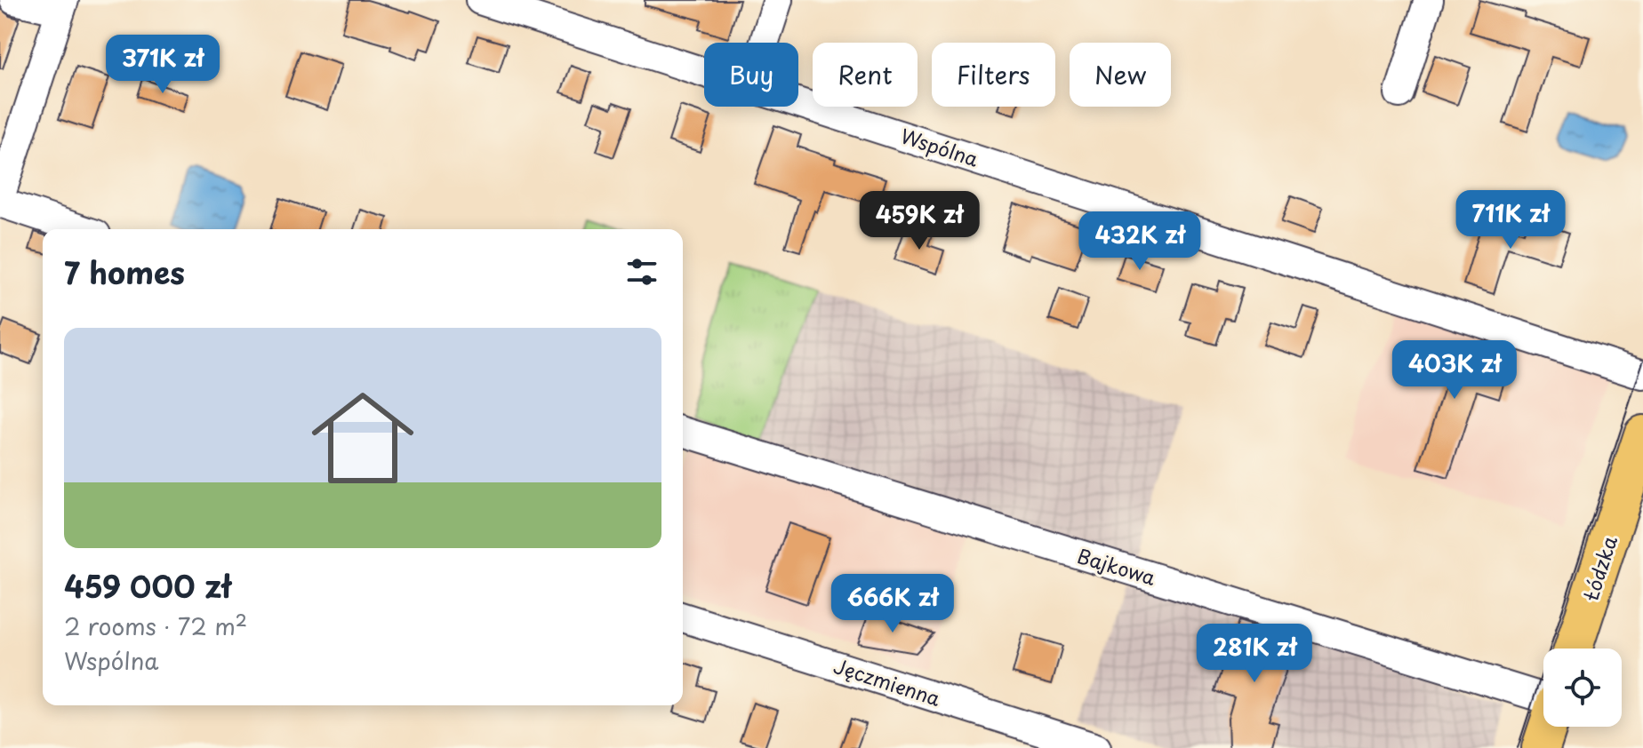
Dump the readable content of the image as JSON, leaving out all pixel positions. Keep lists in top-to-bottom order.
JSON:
{
  "streets": {
    "main road": ["Łódzka"],
    "street": ["Wspólna", "Bajkowa", "Jęczmienna"]
  },
  "page": {
    "price": [
      "371K zł",
      "711K zł",
      "459K zł",
      "432K zł",
      "403K zł",
      "666K zł",
      "281K zł"
    ],
    "chip": [
      "Buy",
      "Rent",
      "Filters",
      "New"
    ],
    "heading": "7 homes",
    "list": [
      {
        "name": "459 000 zł",
        "note": "2 rooms · 72 m² · Wspólna"
      }
    ]
  }
}
